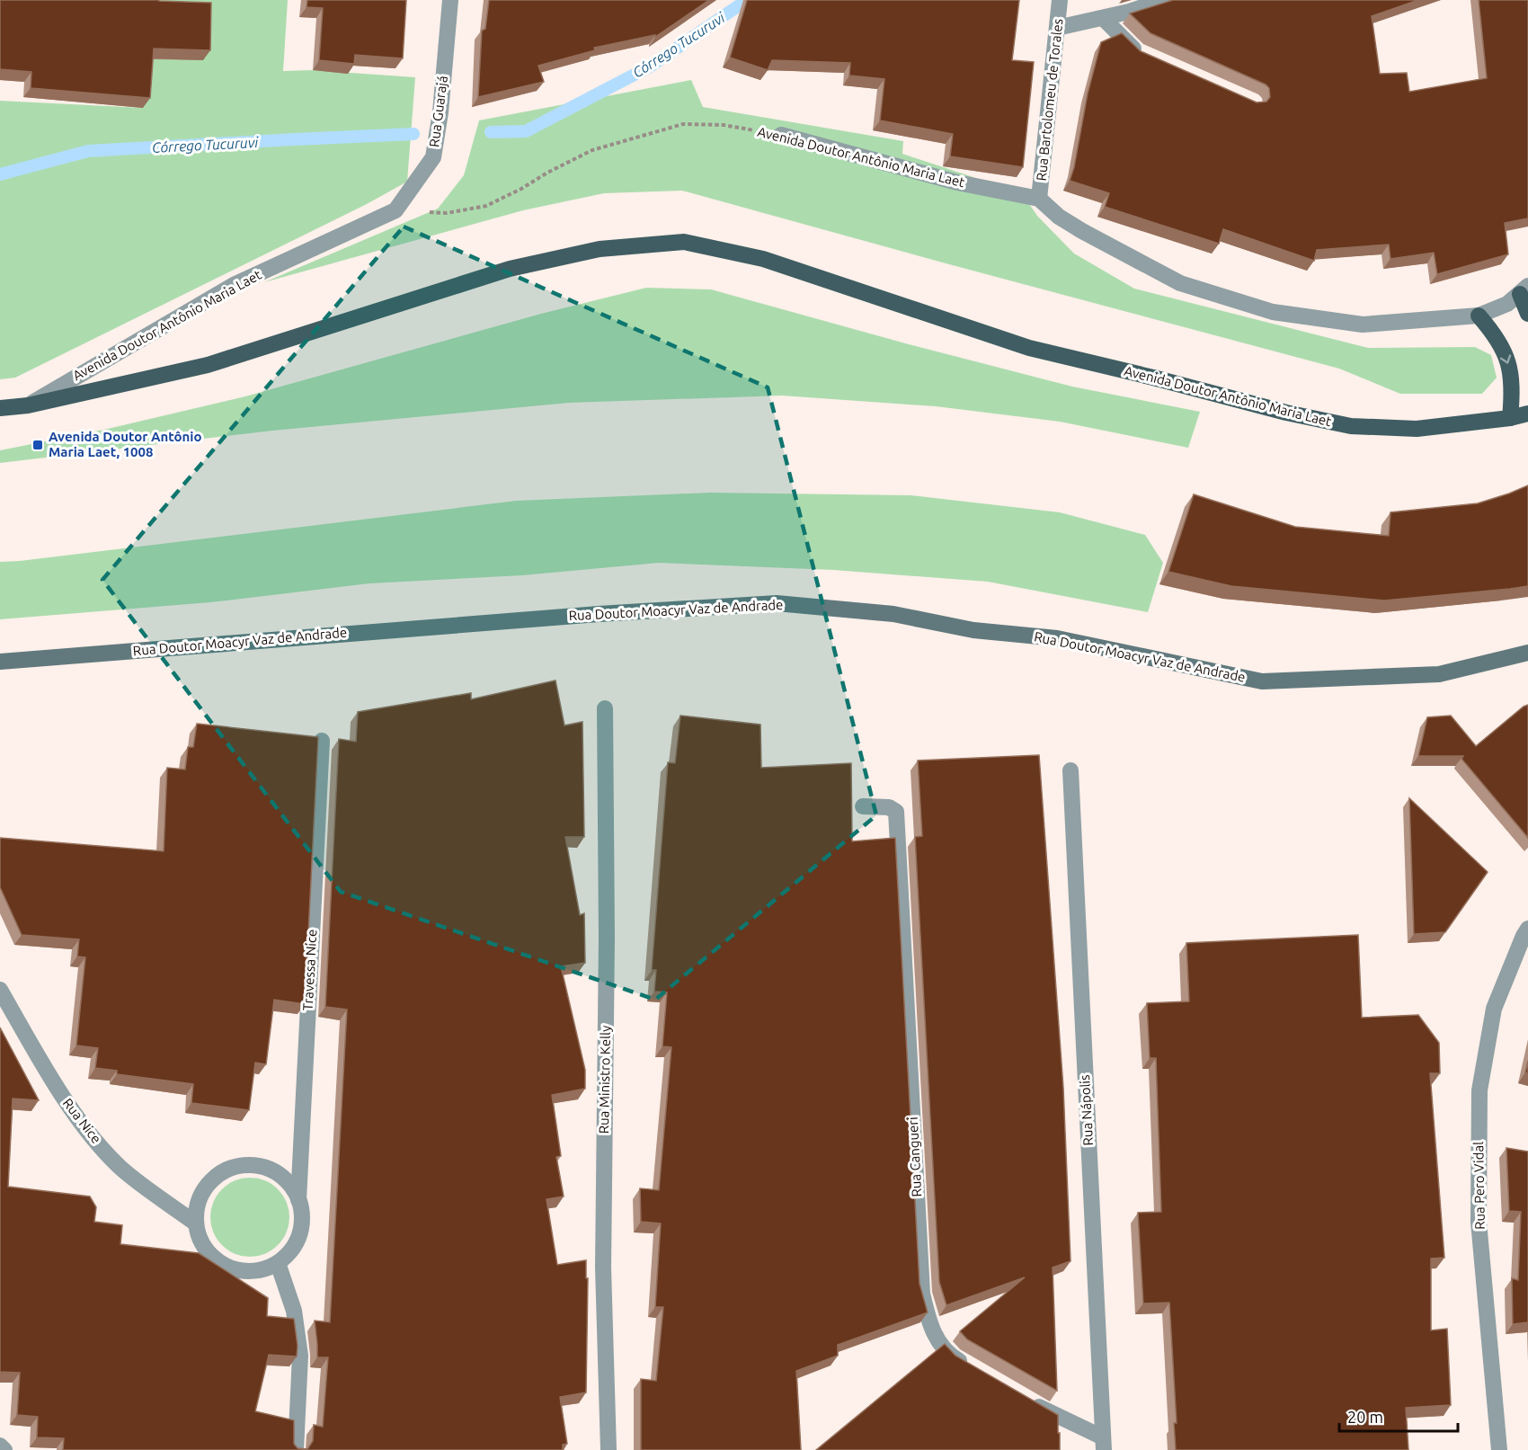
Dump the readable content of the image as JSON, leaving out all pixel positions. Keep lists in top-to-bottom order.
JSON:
{
  "streets": {
    "main road": ["Avenida Doutor Antônio Maria Laet"],
    "street": [
      "Rua Bartolomeu de Torales",
      "Rua Guarajá",
      "Rua Doutor Moacyr Vaz de Andrade",
      "Travessa Nice",
      "Rua Ministro Kelly",
      "Rua Nápolis",
      "Rua Nice",
      "Rua Cangueri",
      "Rua Pero Vidal"
    ]
  },
  "crossings": [
    ["Rua Bartolomeu de Torales", "Avenida Doutor Antônio Maria Laet"],
    ["Rua Guarajá", "Avenida Doutor Antônio Maria Laet"],
    ["Travessa Nice", "Rua Nice"]
  ],
  "water": ["Córrego Tucuruvi"],
  "places": {
    "transit": ["Avenida Doutor Antônio Maria Laet, 1008"]
  },
  "scale_bar": "20 m"
}
